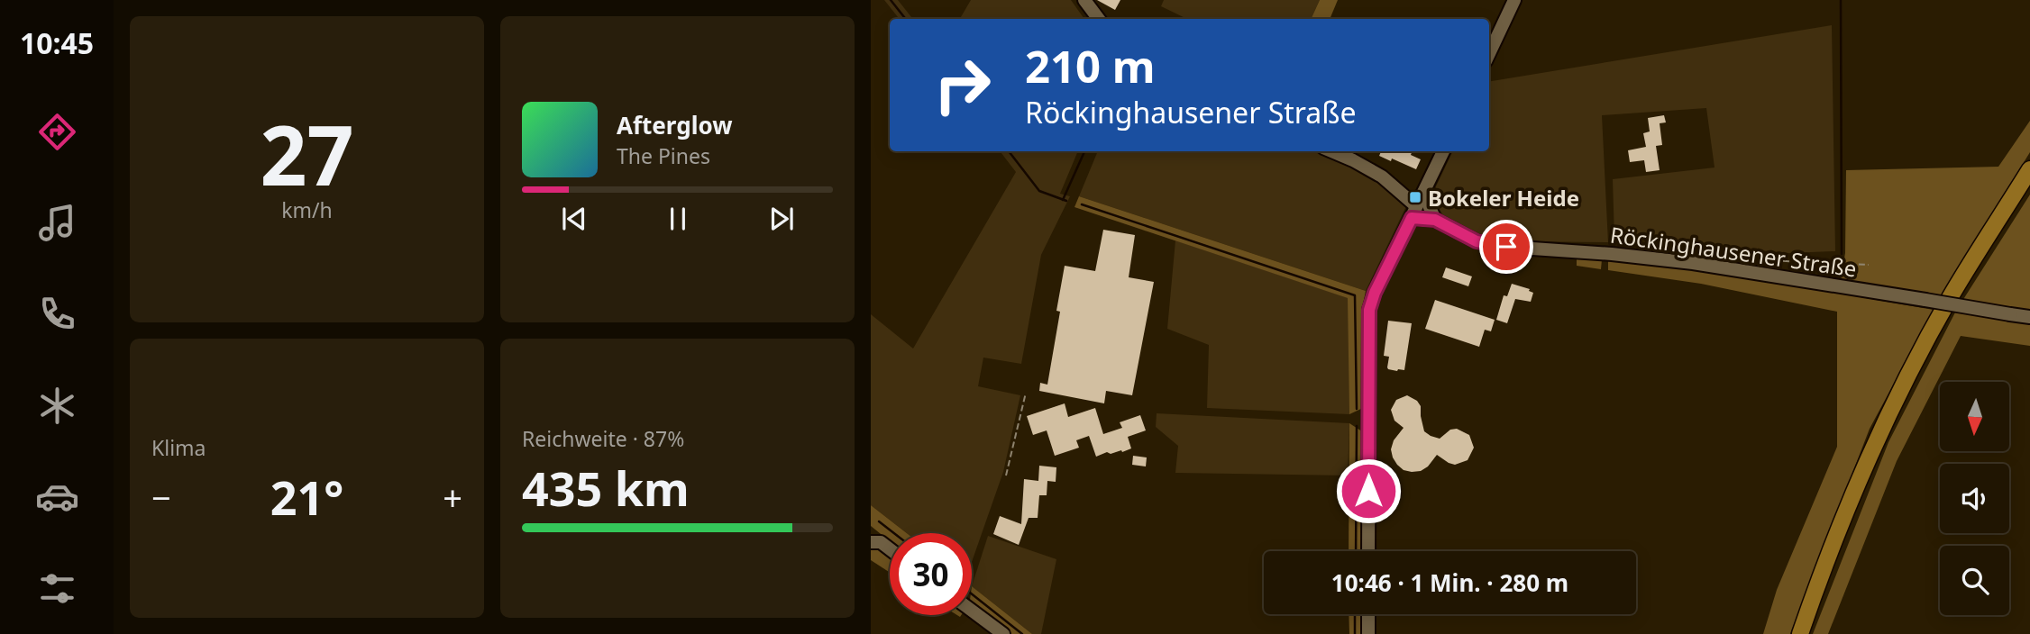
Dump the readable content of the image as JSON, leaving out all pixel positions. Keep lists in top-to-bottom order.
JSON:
{
  "streets": {
    "street": ["Röckinghausener Straße"]
  },
  "places": {
    "transit": ["Bokeler Heide"]
  },
  "north": "bottom",
  "page": {
    "tabs": "10:45",
    "tile": [
      ["27", "km/h"],
      "Klima",
      ["Reichweite · 87%", "435 km"]
    ],
    "turn": ["210 m", "Röckinghausener Straße"],
    "song": ["Afterglow", "The Pines"],
    "heat": ["−", "21°", "+"],
    "limit": "30",
    "trip": "10:46 · 1 Min. · 280 m"
  }
}
